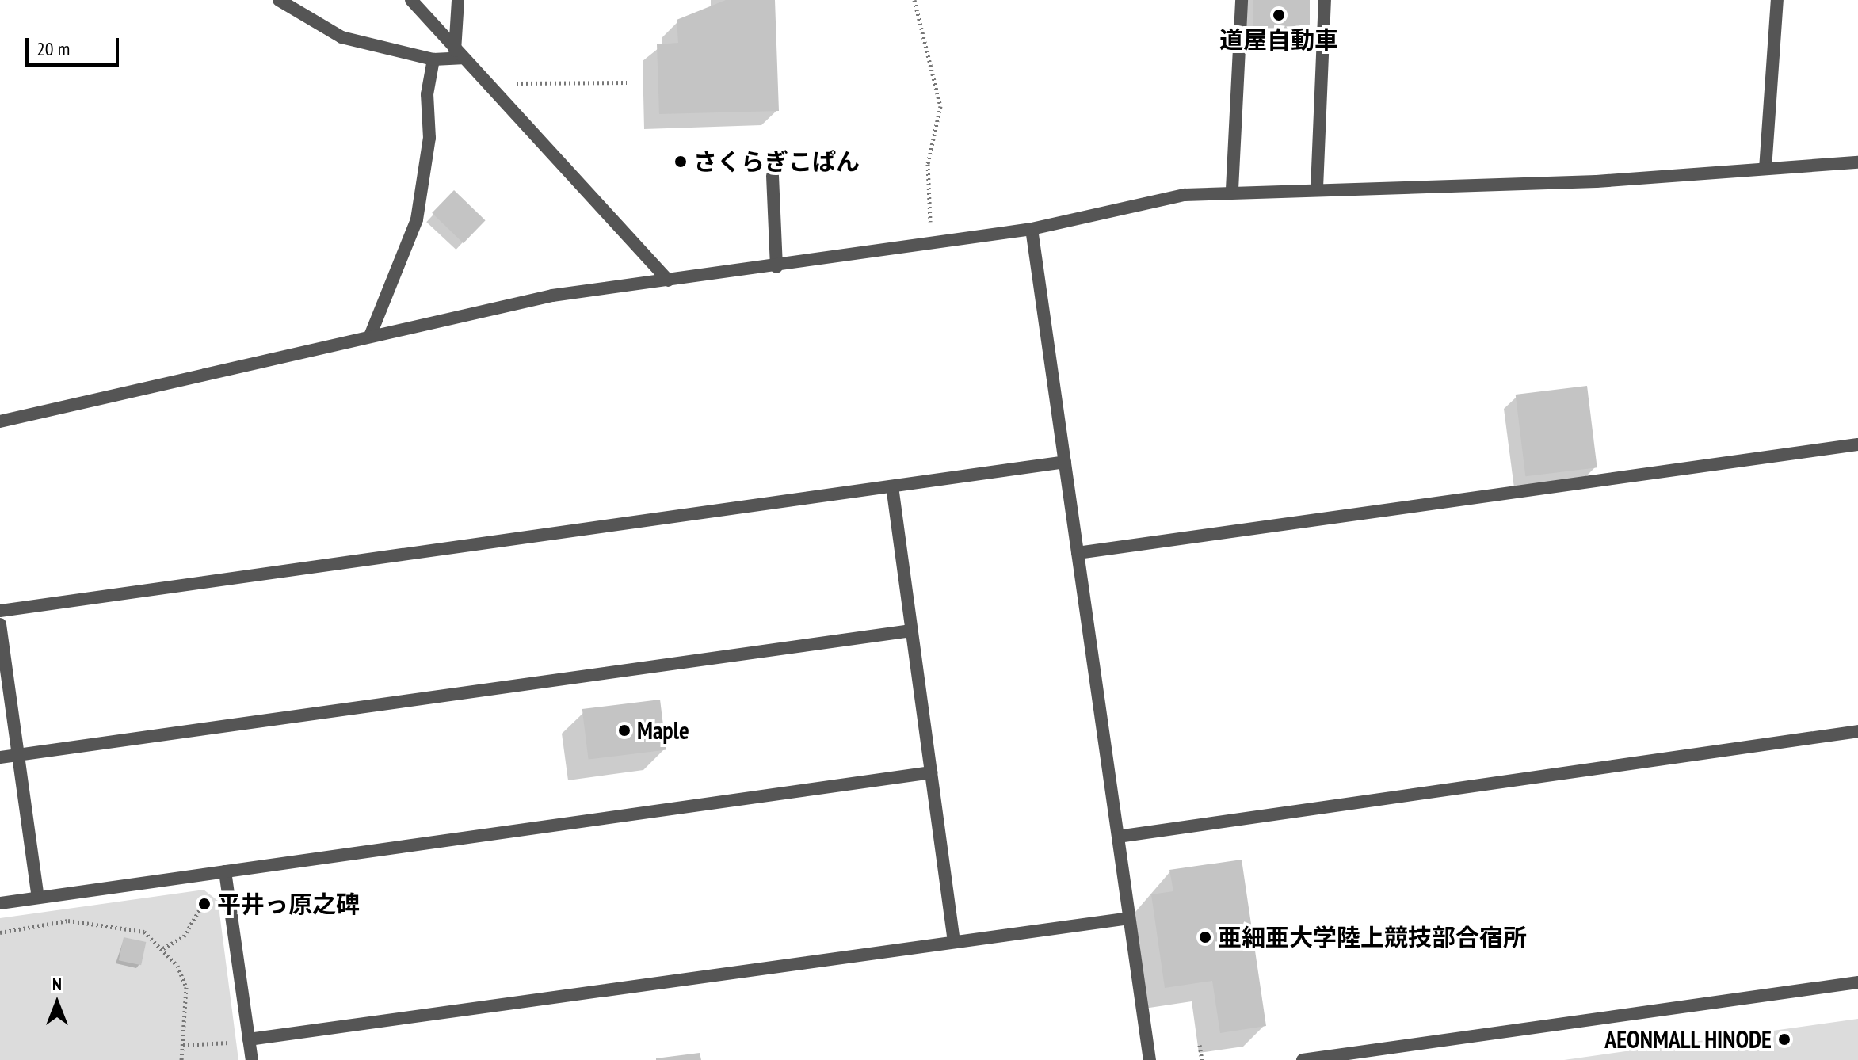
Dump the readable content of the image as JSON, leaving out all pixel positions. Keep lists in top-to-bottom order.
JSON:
{
  "places": [
    "道屋自動車",
    "さくらぎこぱん",
    "Maple",
    "平井っ原之碑",
    "亜細亜大学陸上競技部合宿所",
    "AEONMALL HINODE"
  ],
  "scale_bar": "20 m",
  "north": "top"
}
